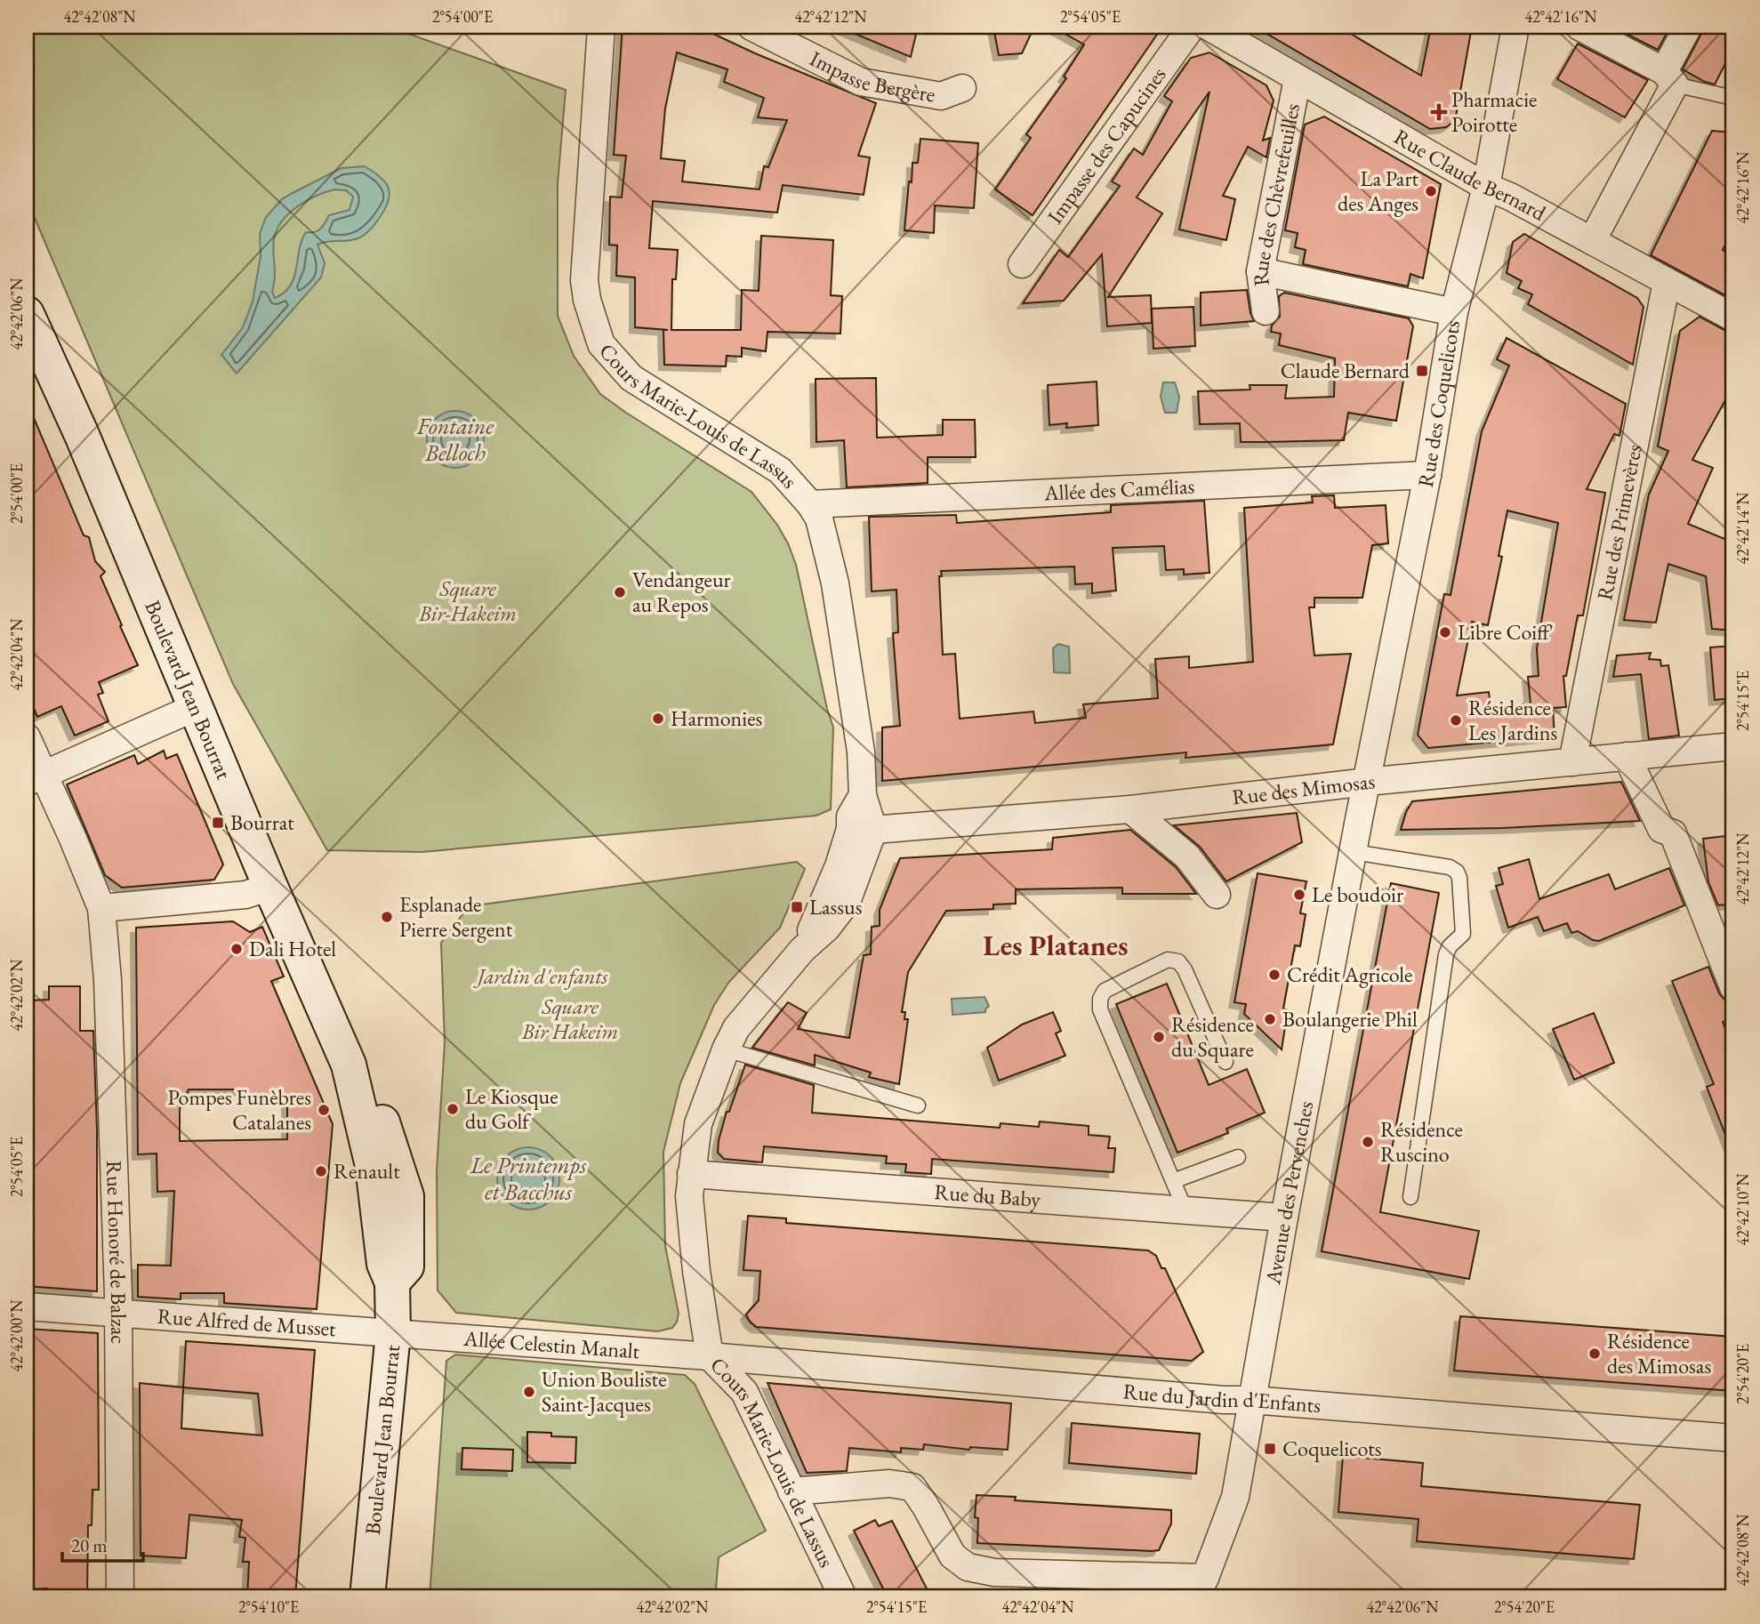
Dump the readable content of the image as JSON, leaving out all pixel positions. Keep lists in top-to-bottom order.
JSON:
{
  "streets": {
    "main road": ["Boulevard Jean Bourrat"],
    "street": [
      "Impasse Bergère",
      "Impasse des Capucines",
      "Rue Claude Bernard",
      "Rue des Chèvrefeuilles",
      "Rue des Coquelicots",
      "Cours Marie-Louis de Lassus",
      "Allée des Camélias",
      "Rue des Primevères",
      "Rue des Mimosas",
      "Avenue des Pervenches",
      "Rue du Baby",
      "Rue Honoré de Balzac",
      "Rue Alfred de Musset",
      "Allée Celestin Manalt",
      "Rue du Jardin d'Enfants"
    ]
  },
  "crossings": [
    ["Rue Claude Bernard", "Rue des Chèvrefeuilles"],
    ["Rue Claude Bernard", "Rue des Coquelicots"],
    ["Rue Claude Bernard", "Rue des Primevères"],
    ["Rue des Coquelicots", "Allée des Camélias"],
    ["Rue des Coquelicots", "Rue des Mimosas"],
    ["Rue des Coquelicots", "Avenue des Pervenches"],
    ["Cours Marie-Louis de Lassus", "Allée des Camélias"],
    ["Cours Marie-Louis de Lassus", "Rue des Mimosas"],
    ["Cours Marie-Louis de Lassus", "Rue du Baby"],
    ["Cours Marie-Louis de Lassus", "Allée Celestin Manalt"],
    ["Cours Marie-Louis de Lassus", "Rue du Jardin d'Enfants"],
    ["Rue des Primevères", "Rue des Mimosas"],
    ["Boulevard Jean Bourrat", "Rue Alfred de Musset"],
    ["Boulevard Jean Bourrat", "Allée Celestin Manalt"],
    ["Rue des Mimosas", "Avenue des Pervenches"],
    ["Avenue des Pervenches", "Rue du Baby"],
    ["Avenue des Pervenches", "Rue du Jardin d'Enfants"],
    ["Rue Honoré de Balzac", "Rue Alfred de Musset"],
    ["Rue Alfred de Musset", "Allée Celestin Manalt"],
    ["Allée Celestin Manalt", "Rue du Jardin d'Enfants"]
  ],
  "districts": ["Les Platanes"],
  "water": ["Fontaine Belloch", "Le Printemps et Bacchus"],
  "parks": ["Square Bir-Hakeim", "Jardin d'enfants", "Square Bir Hakeim"],
  "places": {
    "health": ["Pharmacie Poirotte"],
    "other": [
      "La Part des Anges",
      "Vendangeur au Repos",
      "Libre Coiff'",
      "Harmonies",
      "Résidence Les Jardins",
      "Le boudoir",
      "Esplanade Pierre Sergent",
      "Dali Hotel",
      "Crédit Agricole",
      "Boulangerie Phil",
      "Résidence du Square",
      "Le Kiosque du Golf",
      "Pompes Funèbres Catalanes",
      "Résidence Ruscino",
      "Renault",
      "Résidence des Mimosas",
      "Union Bouliste Saint-Jacques"
    ],
    "transit": [
      "Claude Bernard",
      "Bourrat",
      "Lassus",
      "Coquelicots"
    ]
  },
  "scale_bar": "20 m",
  "coordinates": [
    "42°42'08\"N",
    "2°54'00\"E",
    "42°42'12\"N",
    "2°54'05\"E",
    "42°42'16\"N",
    "42°42'06\"N",
    "42°42'14\"N",
    "42°42'04\"N",
    "2°54'15\"E",
    "42°42'02\"N",
    "42°42'10\"N",
    "42°42'00\"N",
    "2°54'20\"E",
    "2°54'10\"E"
  ]
}
